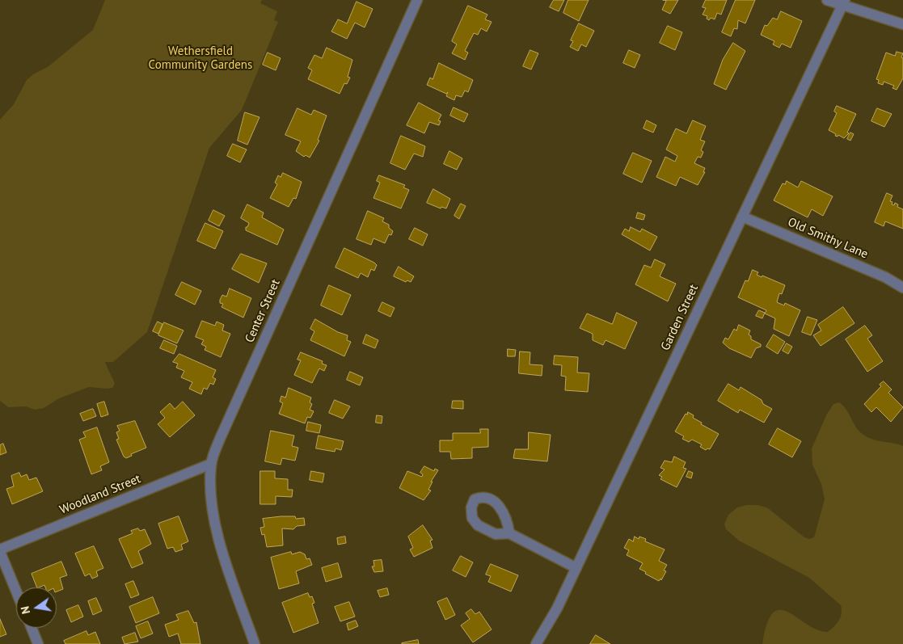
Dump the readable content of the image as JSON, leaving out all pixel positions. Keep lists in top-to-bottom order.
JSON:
{
  "streets": {
    "street": [
      "Old Smithy Lane",
      "Center Street",
      "Garden Street",
      "Woodland Street"
    ]
  },
  "crossings": [
    ["Old Smithy Lane", "Garden Street"],
    ["Center Street", "Woodland Street"]
  ],
  "parks": ["Wethersfield Community Gardens"],
  "north": "left"
}
